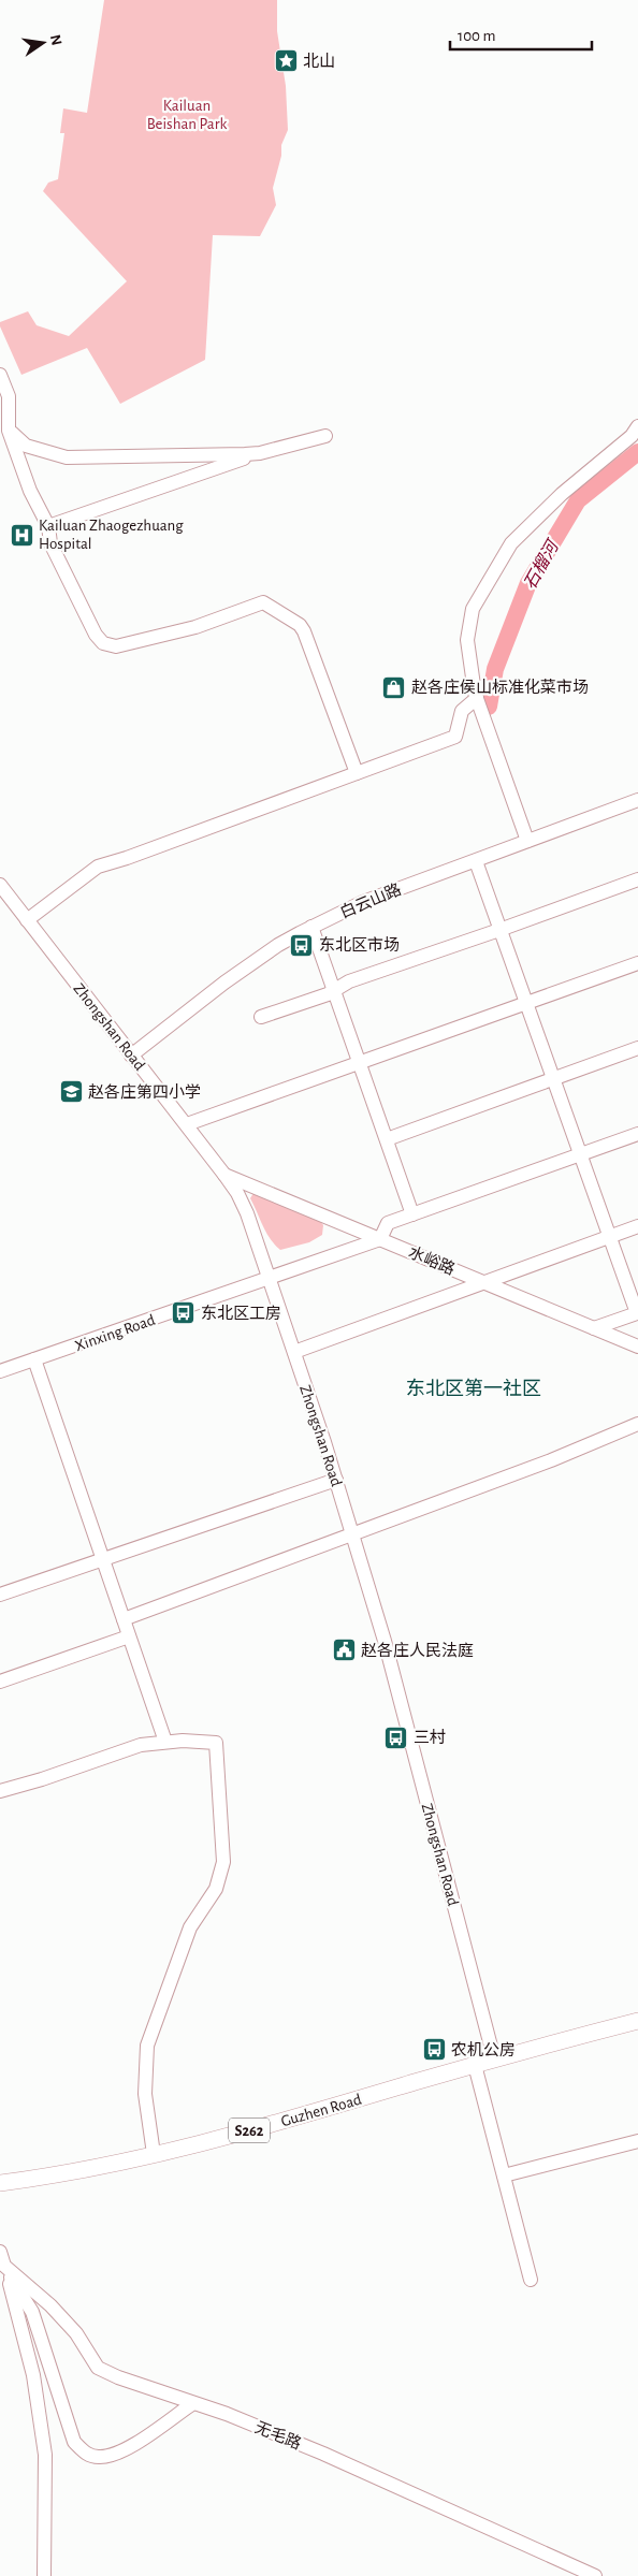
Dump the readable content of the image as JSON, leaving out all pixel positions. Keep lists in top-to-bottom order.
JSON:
{
  "streets": {
    "main road": ["Guzhen Road", "S262"],
    "street": [
      "白云山路",
      "Zhongshan Road",
      "水峪路",
      "Xinxing Road",
      "无毛路"
    ]
  },
  "crossings": [
    ["白云山路", "Zhongshan Road"],
    ["Zhongshan Road", "水峪路"],
    ["Zhongshan Road", "Xinxing Road"],
    ["Zhongshan Road", "Guzhen Road"],
    ["水峪路", "Xinxing Road"]
  ],
  "districts": ["东北区第一社区"],
  "water": ["石榴河"],
  "parks": ["Kailuan Beishan Park"],
  "places": {
    "place": ["北山"],
    "hospital": ["Kailuan Zhaogezhuang Hospital"],
    "shop": ["赵各庄侯山标准化菜市场"],
    "bus stop": [
      "东北区市场",
      "东北区工房",
      "三村",
      "农机公房"
    ],
    "school or university": ["赵各庄第四小学"],
    "public building": ["赵各庄人民法庭"]
  },
  "scale_bar": "100 m",
  "north": "right"
}
